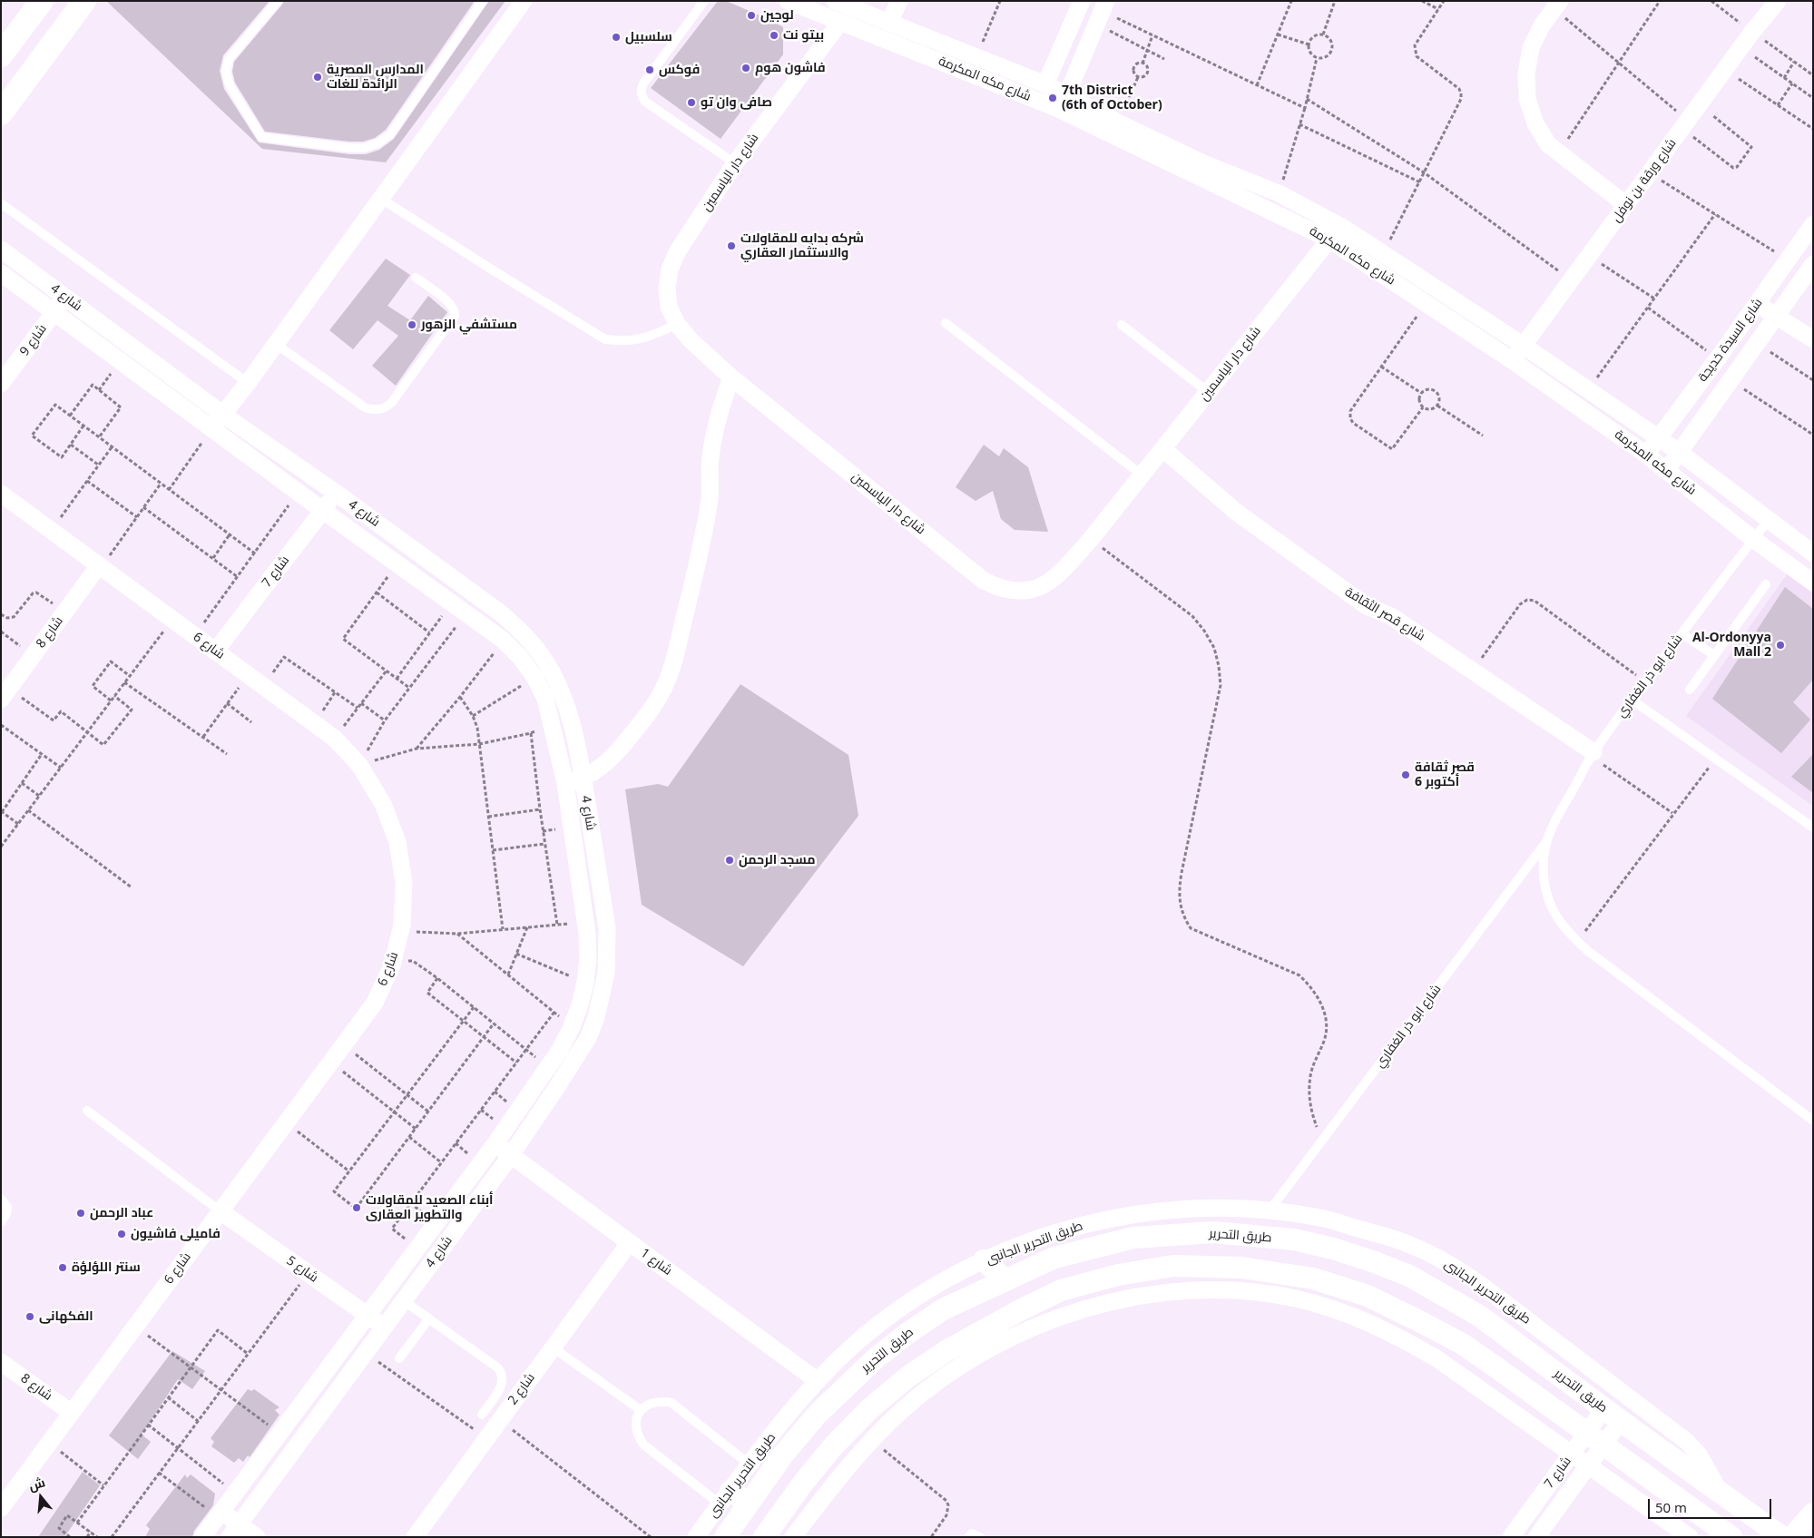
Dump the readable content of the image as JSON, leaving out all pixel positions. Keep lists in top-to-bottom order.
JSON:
{
  "streets": {
    "street": [
      "شارع مكه المكرمة",
      "شارع دار الياسمين",
      "شارع ورقة بن نوفل",
      "شارع 4",
      "شارع 9",
      "شارع السيدة خديجة",
      "شارع 7",
      "شارع قصر الثقافة",
      "شارع 8",
      "شارع 6",
      "طريق التحرير",
      "طريق التحرير الجانبى",
      "شارع 1",
      "شارع 5",
      "شارع 2"
    ],
    "lane": ["شارع ابو ذر الغفاري"]
  },
  "crossings": [
    ["شارع مكه المكرمة", "شارع دار الياسمين"],
    ["شارع مكه المكرمة", "شارع ورقة بن نوفل"],
    ["شارع مكه المكرمة", "شارع السيدة خديجة"],
    ["شارع مكه المكرمة", "شارع ابو ذر الغفاري"],
    ["شارع دار الياسمين", "شارع قصر الثقافة"],
    ["شارع 4", "شارع 9"],
    ["شارع 4", "شارع 7"],
    ["شارع 4", "شارع 1"],
    ["شارع 4", "شارع 5"],
    ["شارع 7", "شارع 6"],
    ["شارع 7", "طريق التحرير"],
    ["شارع قصر الثقافة", "شارع ابو ذر الغفاري"],
    ["شارع 8", "شارع 6"],
    ["شارع 6", "شارع 5"],
    ["شارع ابو ذر الغفاري", "طريق التحرير الجانبى"],
    ["طريق التحرير", "طريق التحرير الجانبى"],
    ["طريق التحرير الجانبى", "شارع 1"],
    ["شارع 1", "شارع 2"]
  ],
  "places": [
    "لوجين",
    "بيتو نت",
    "سلسبيل",
    "فاشون هوم",
    "فوكس",
    "المدارس المصرية الرائدة للغات",
    "7th District (6th of October)",
    "صافى وان تو",
    "شركه بدايه للمقاولات والاستثمار العقاري",
    "مستشفي الزهور",
    "Al-Ordonyya Mall 2",
    "قصر ثقافة 6 أكتوبر",
    "مسجد الرحمن",
    "أبناء الصعيد للمقاولات والتطوير العقارى",
    "عباد الرحمن",
    "فاميلى فاشيون",
    "سنتر اللؤلؤة",
    "الفكهانى"
  ],
  "scale_bar": "50 m",
  "north": "top"
}
